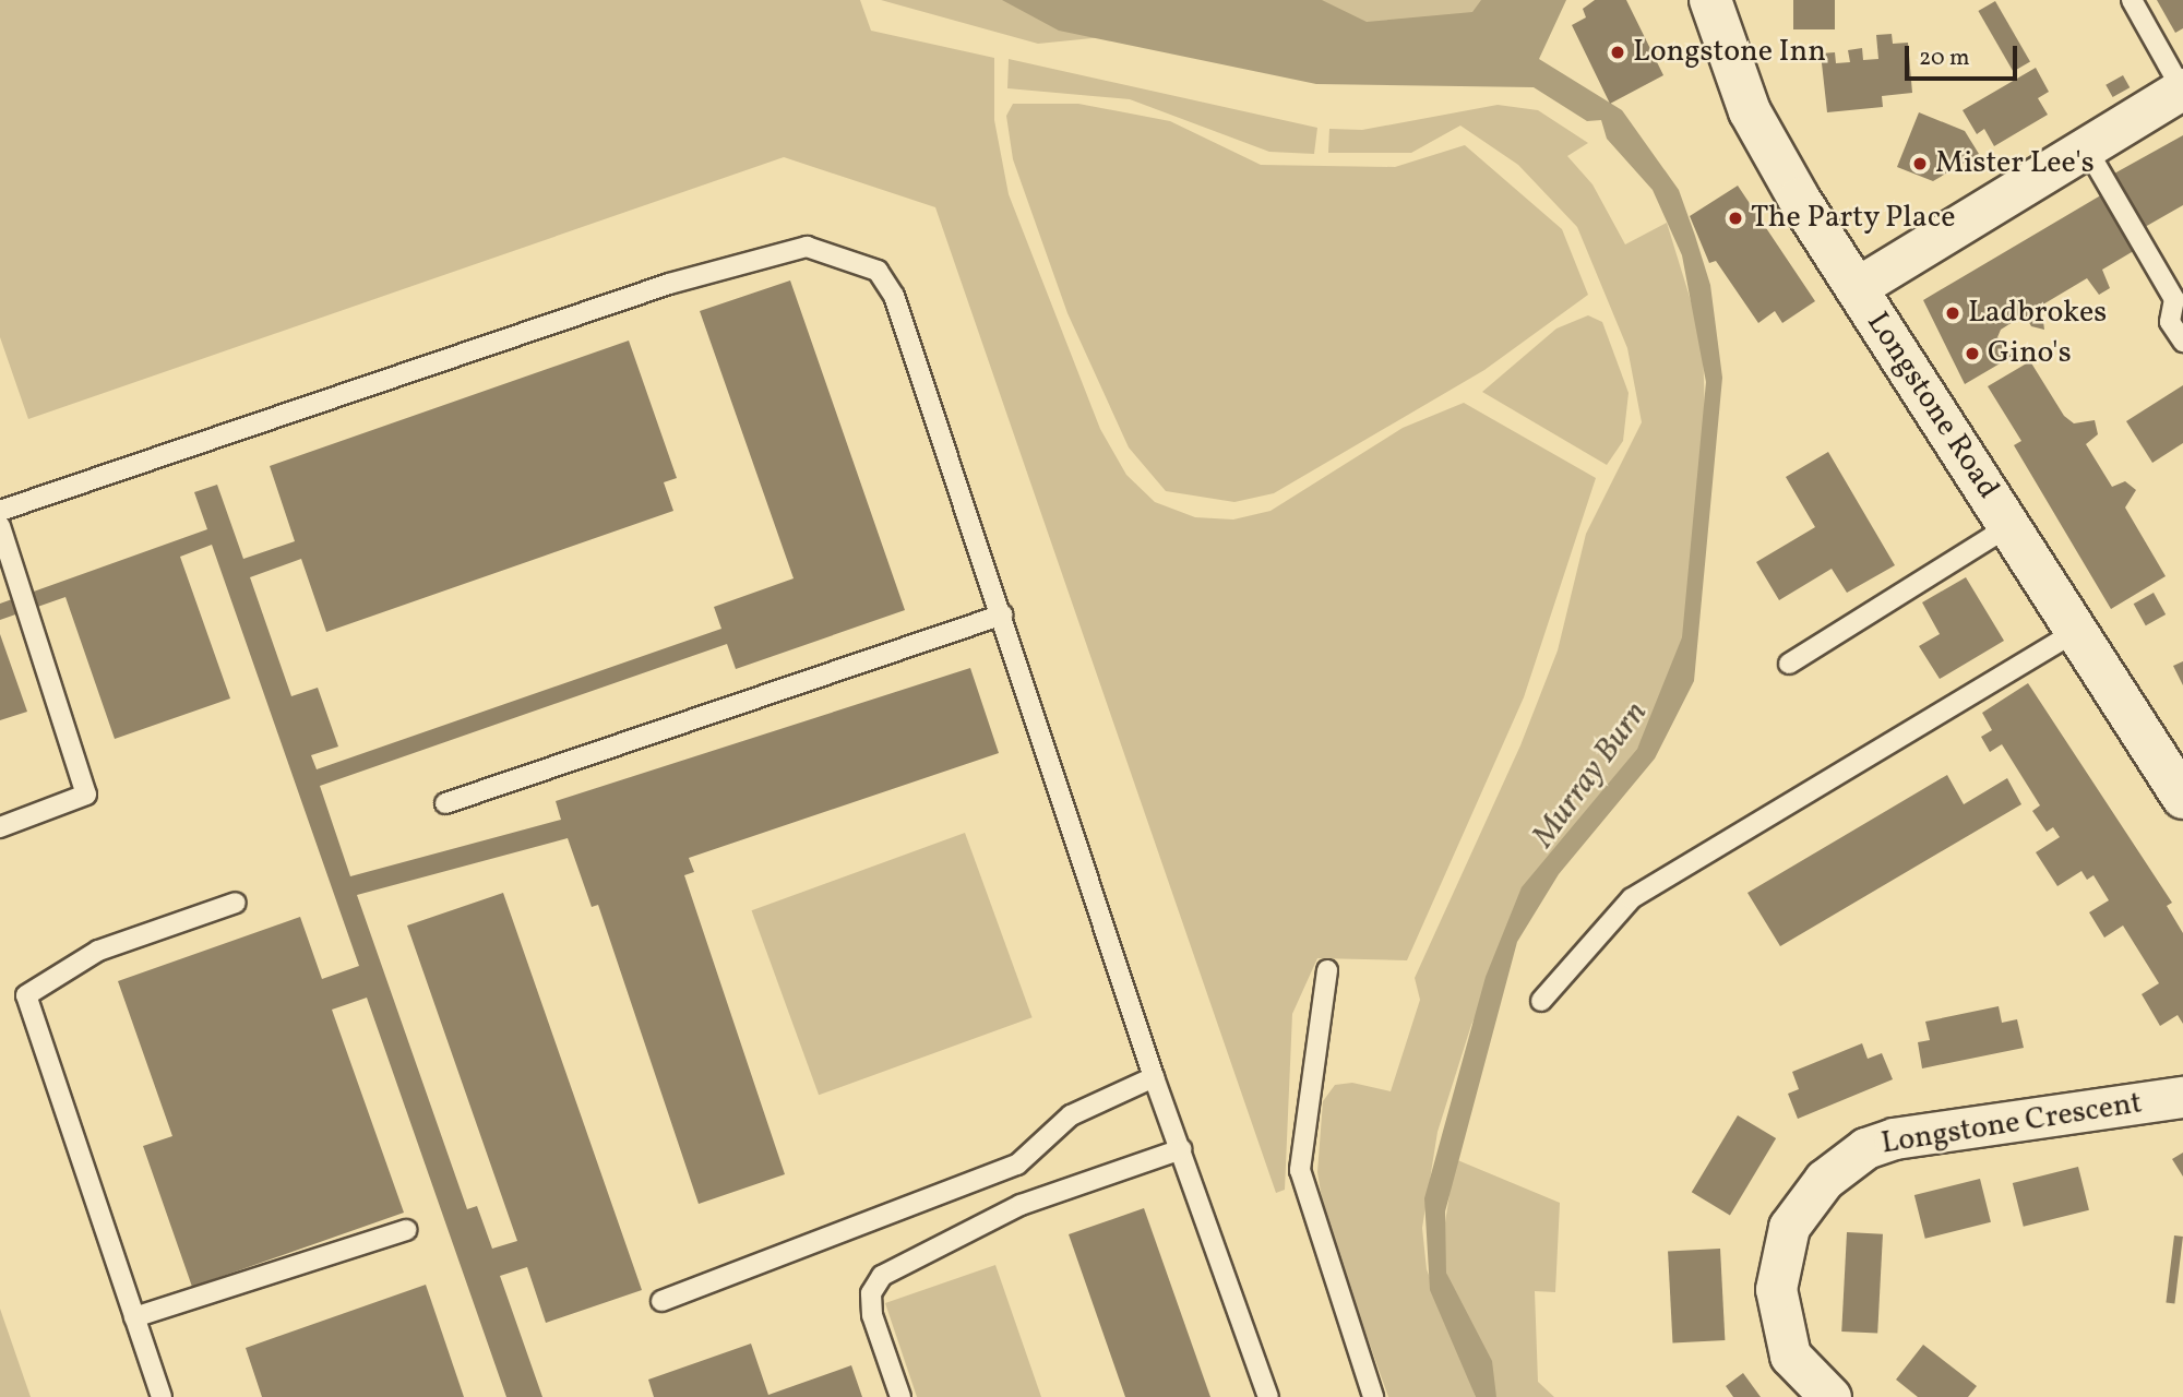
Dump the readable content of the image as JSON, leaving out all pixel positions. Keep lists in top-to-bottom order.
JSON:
{
  "streets": {
    "street": ["Longstone Road", "Longstone Crescent"]
  },
  "water": ["Murray Burn"],
  "places": [
    "Longstone Inn",
    "Mister Lee's",
    "The Party Place",
    "Ladbrokes",
    "Gino's"
  ],
  "scale_bar": "20 m"
}
